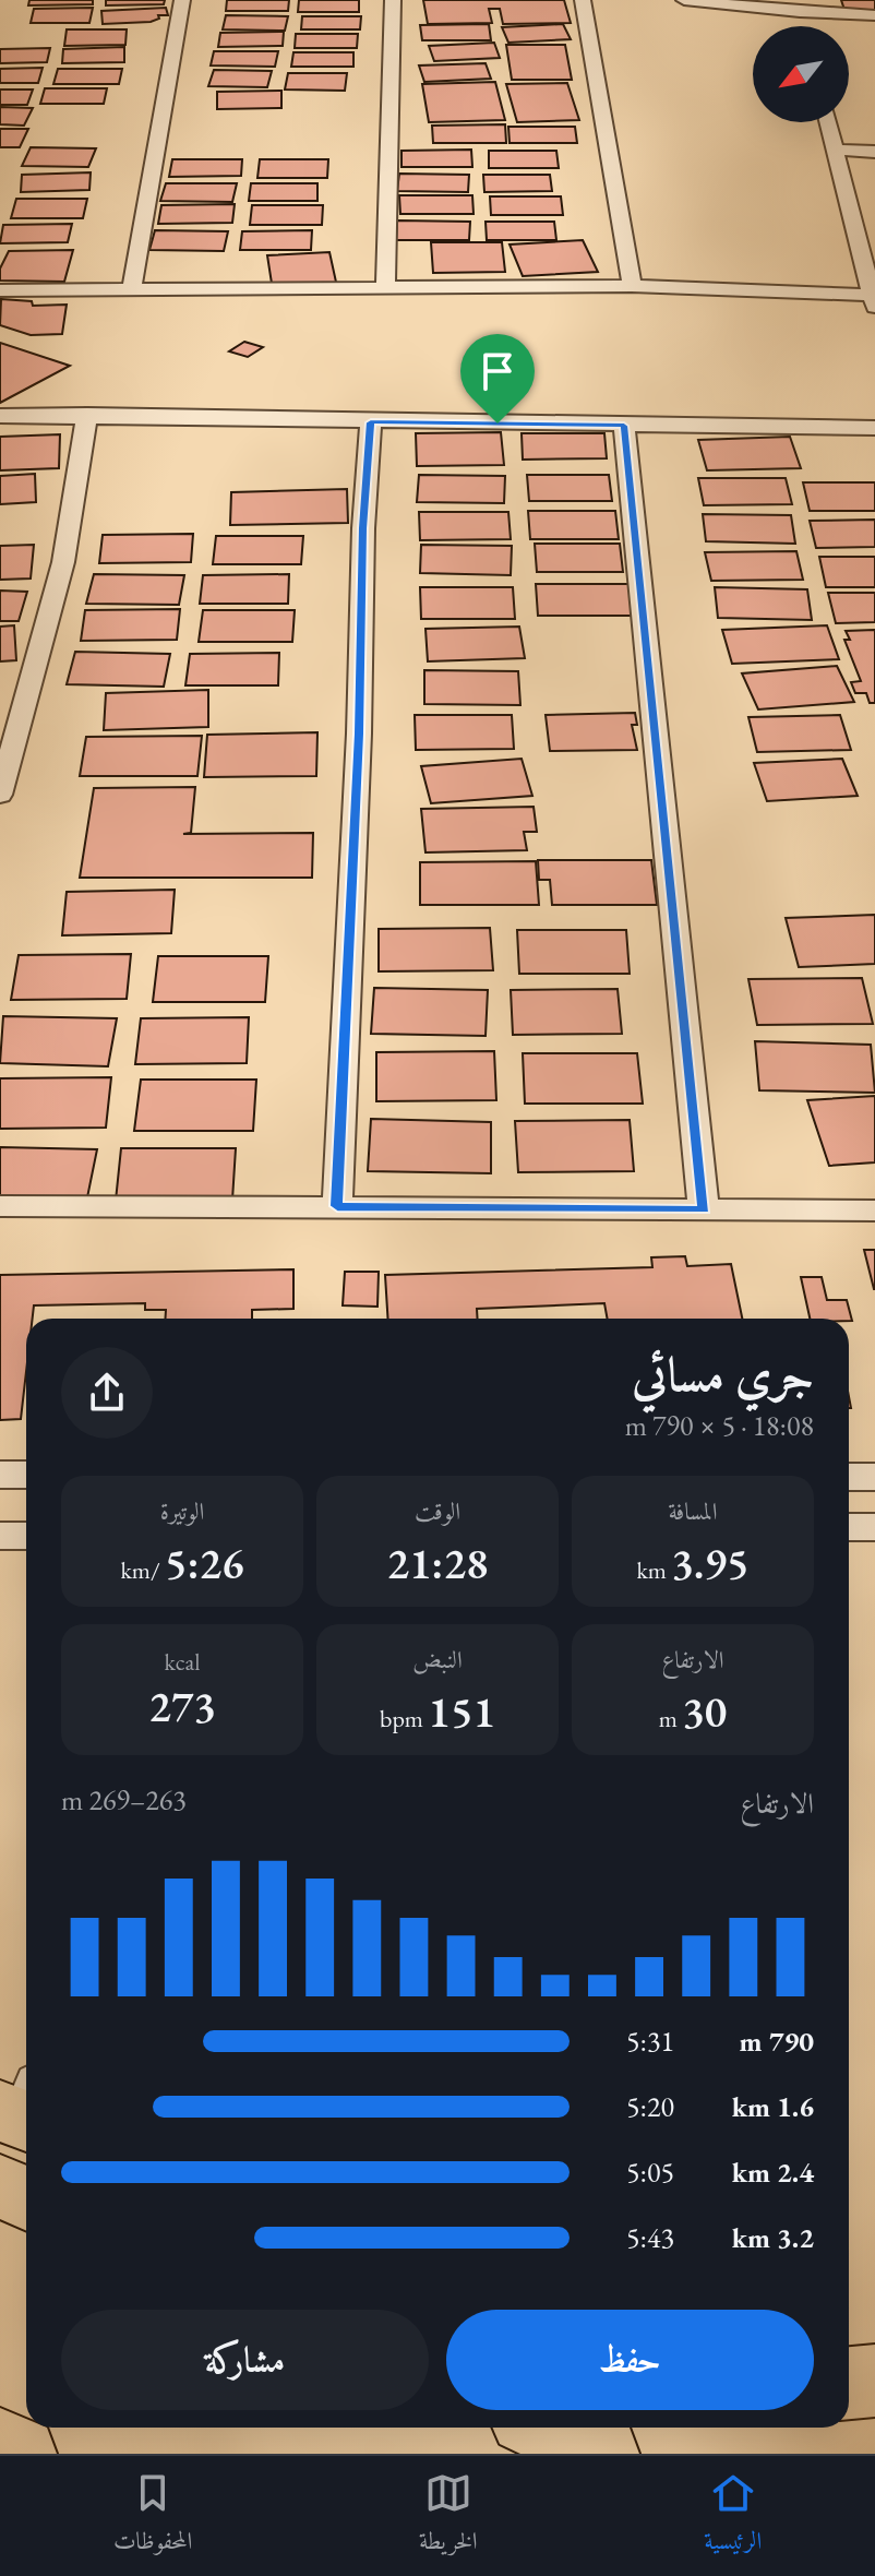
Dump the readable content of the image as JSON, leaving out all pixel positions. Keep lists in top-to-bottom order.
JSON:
{
  "north": "bottom left",
  "page": {
    "heading": ["جري مسائي", "18:08 · 5 × 790 m"],
    "stats": [
      ["المسافة", "3.95 km"],
      ["الوقت", "21:28"],
      ["الوتيرة", "5:26 /km"],
      ["الارتفاع", "30 m"],
      ["النبض", "151 bpm"],
      ["kcal", "273"]
    ],
    "chart": ["الارتفاع", "263–269 m"],
    "list": [
      {
        "name": "790 m",
        "note": "5:31"
      },
      {
        "name": "1.6 km",
        "note": "5:20"
      },
      {
        "name": "2.4 km",
        "note": "5:05"
      },
      {
        "name": "3.2 km",
        "note": "5:43"
      }
    ],
    "buttons": ["حفظ", "مشاركة"],
    "tabs": ["الرئيسية", "الخريطة", "المحفوظات"]
  }
}
